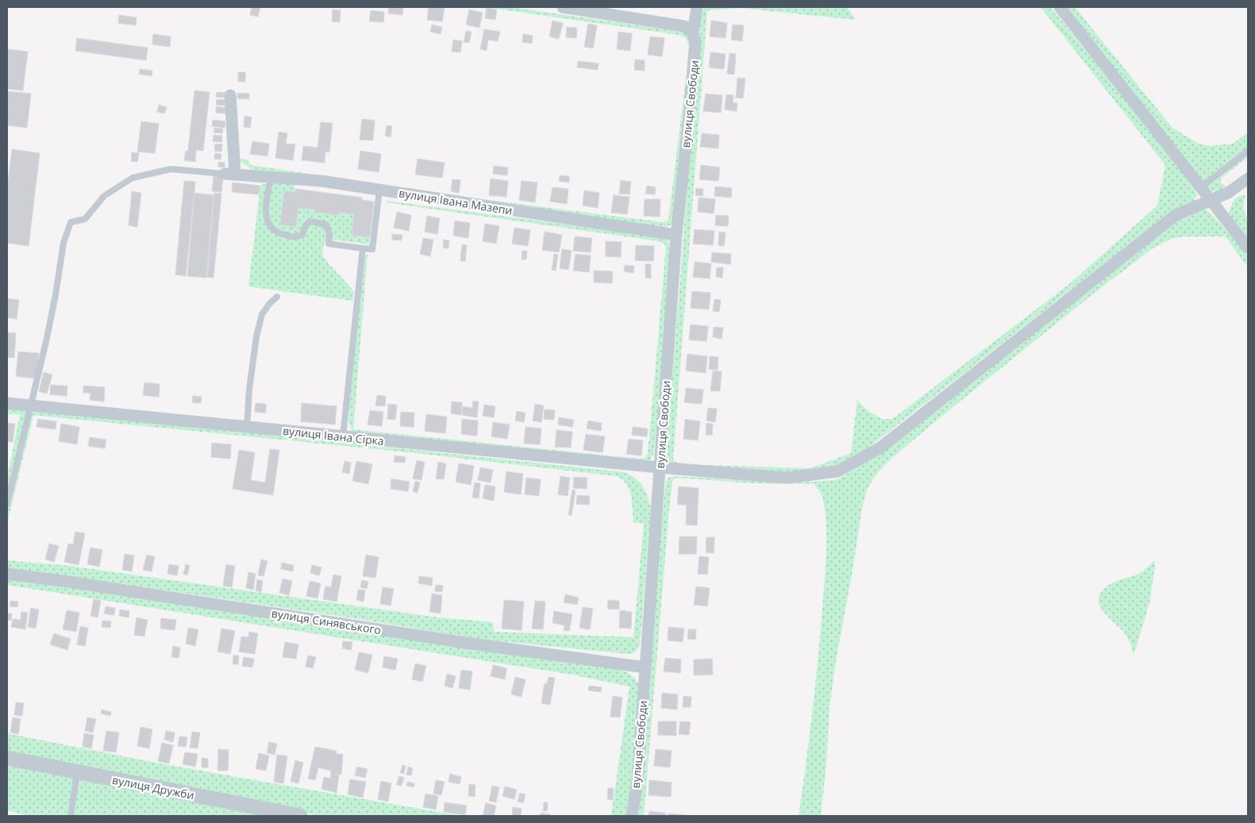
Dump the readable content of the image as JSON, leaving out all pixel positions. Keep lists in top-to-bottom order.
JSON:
{
  "streets": {
    "street": [
      "вулиця Свободи",
      "вулиця Івана Мазепи",
      "вулиця Івана Сірка",
      "вулиця Синявського",
      "вулиця Дружби"
    ]
  },
  "crossings": [
    ["вулиця Свободи", "вулиця Івана Мазепи"],
    ["вулиця Свободи", "вулиця Івана Сірка"],
    ["вулиця Свободи", "вулиця Синявського"]
  ]
}
